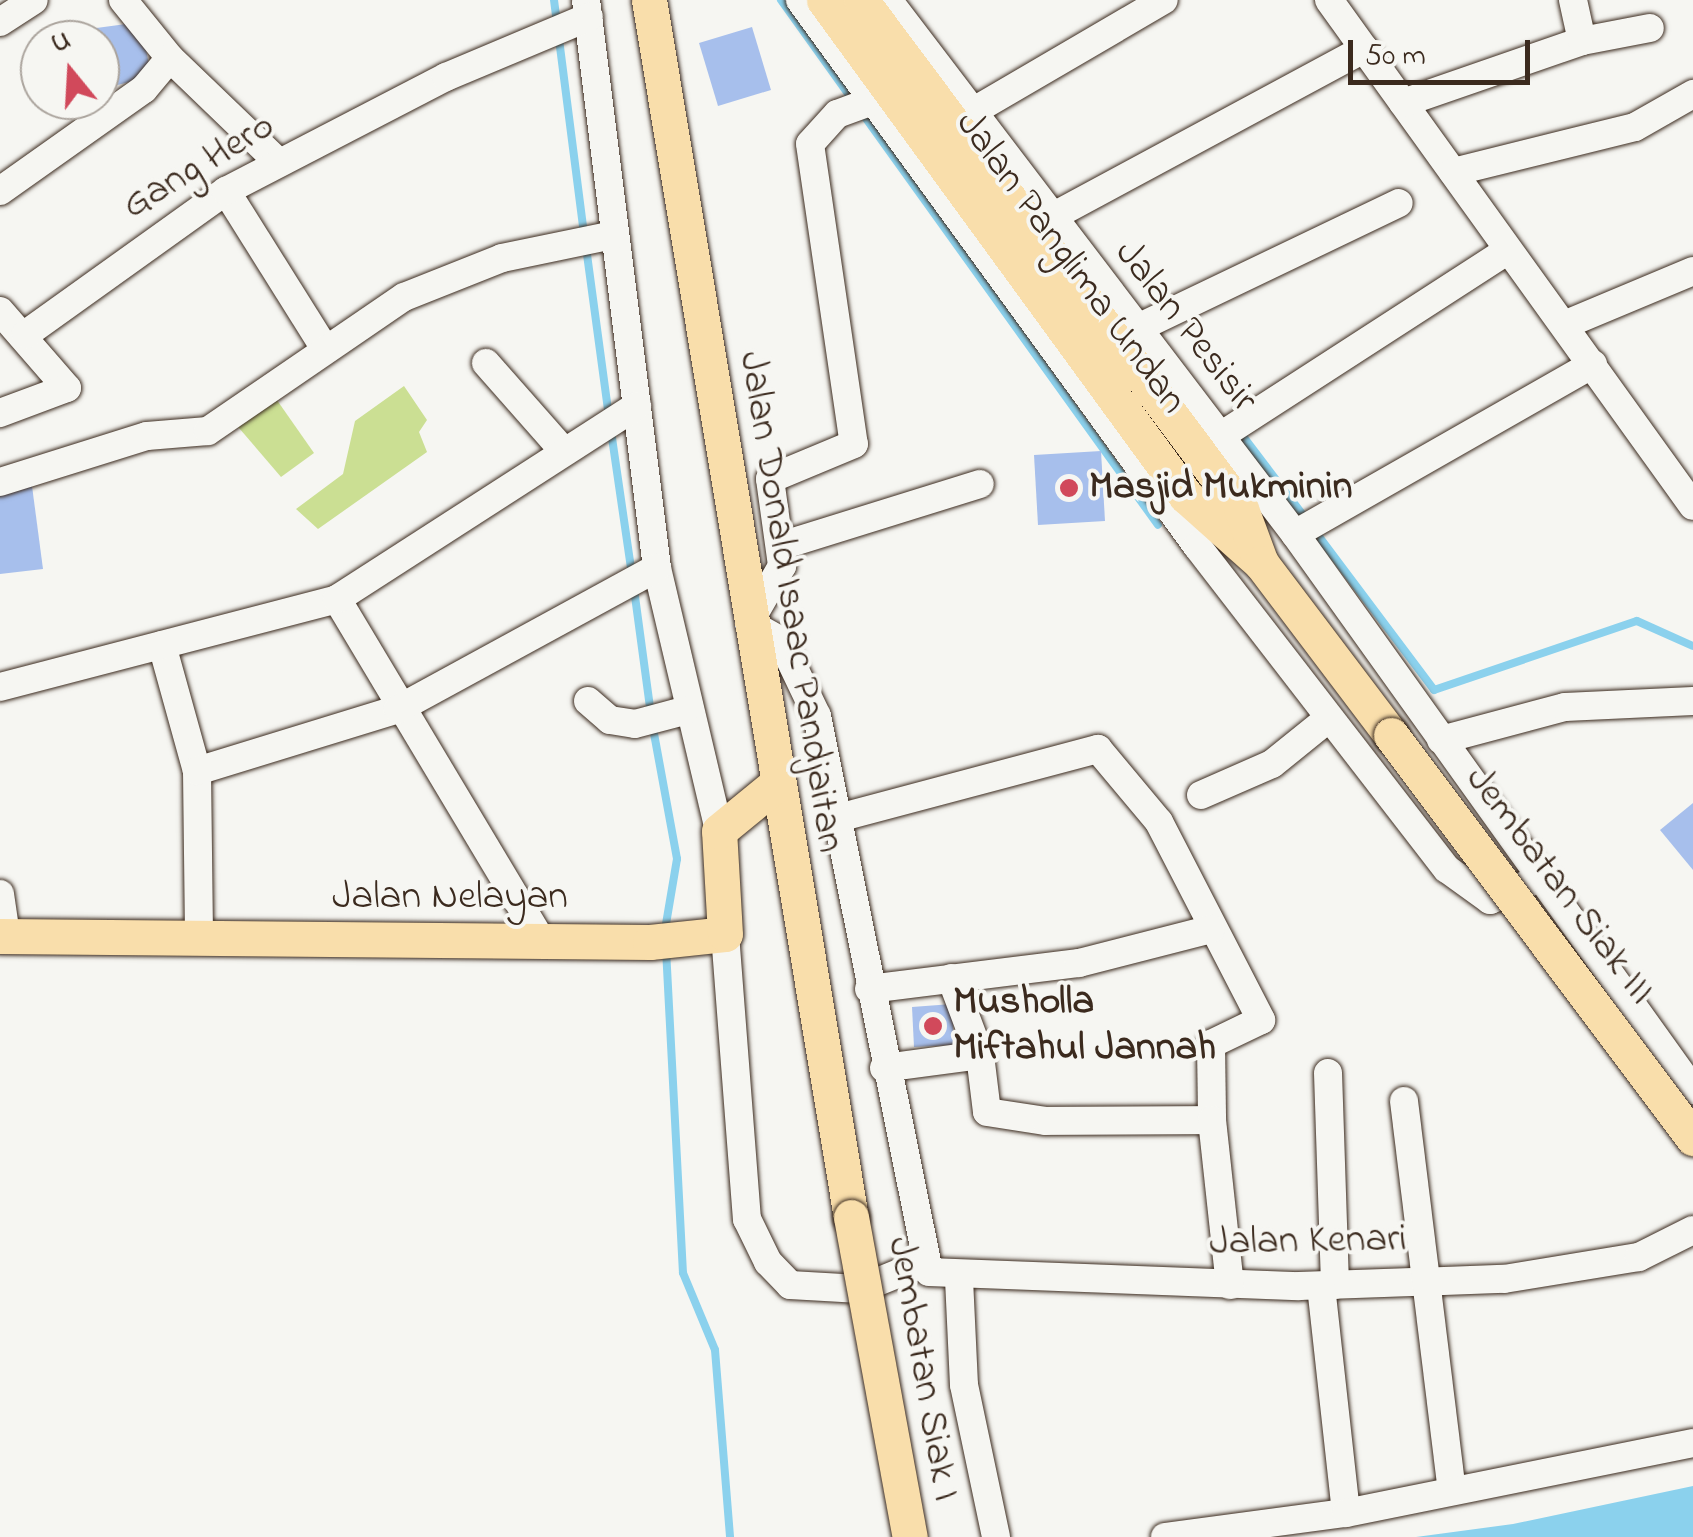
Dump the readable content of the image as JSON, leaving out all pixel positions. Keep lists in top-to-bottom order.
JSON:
{
  "streets": {
    "main road": [
      "Jalan Panglima Undan",
      "Jalan Donald Isaac Pandjaitan",
      "Jembatan Siak III",
      "Jalan Nelayan",
      "Jembatan Siak I"
    ],
    "street": ["Gang Hero", "Jalan Pesisir", "Jalan Kenari"]
  },
  "crossings": [
    ["Jalan Panglima Undan", "Jalan Pesisir"],
    ["Jalan Panglima Undan", "Jembatan Siak III"],
    ["Jalan Donald Isaac Pandjaitan", "Jembatan Siak I"]
  ],
  "places": ["Masjid Mukminin", "Musholla Miftahul Jannah"],
  "scale_bar": "50 m",
  "north": "top"
}
